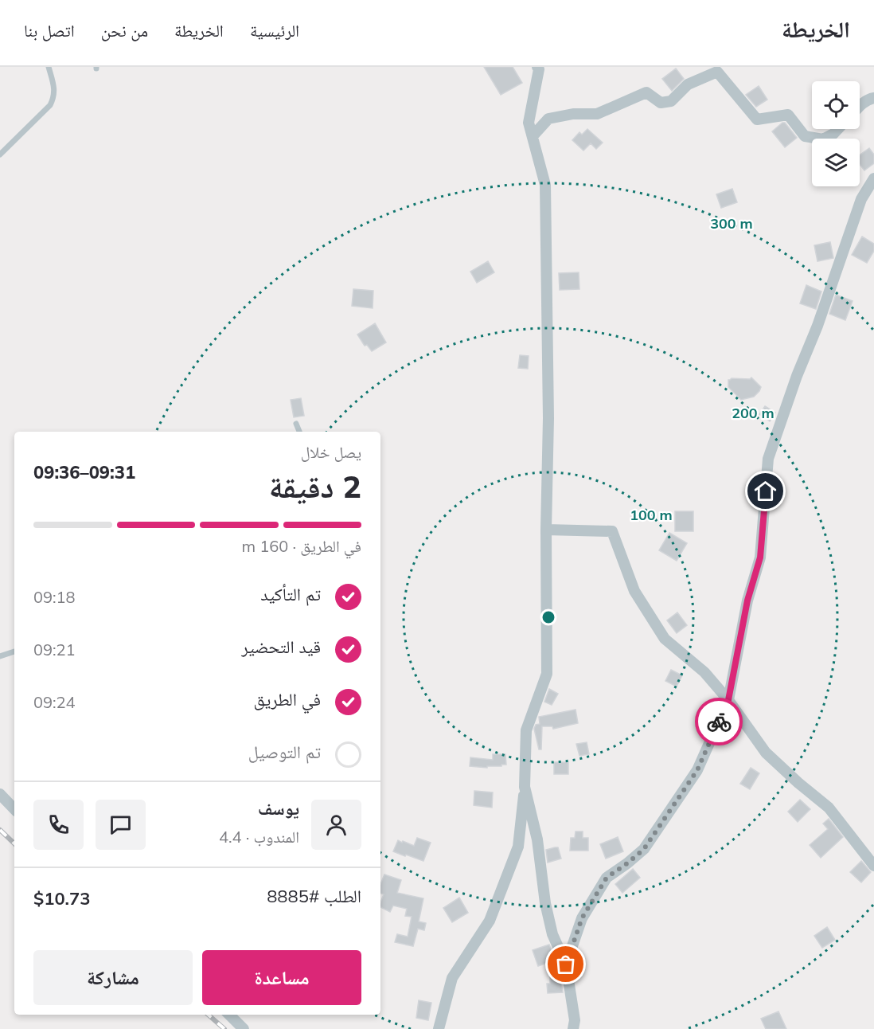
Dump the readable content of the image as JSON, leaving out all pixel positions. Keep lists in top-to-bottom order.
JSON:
{
  "page": {
    "header": "الخريطة",
    "nav": [
      "الرئيسية",
      "الخريطة",
      "من نحن",
      "اتصل بنا"
    ],
    "heading": ["2 دقيقة", "يصل خلال", "09:31–09:36"],
    "panel": [
      "يوسف",
      "المندوب · 4.4",
      "الطلب #8885",
      "$10.73"
    ],
    "bar": "في الطريق · 160 m",
    "list": [
      ["تم التأكيد", "09:18"],
      ["قيد التحضير", "09:21"],
      ["في الطريق", "09:24"],
      "تم التوصيل"
    ],
    "buttons": ["مساعدة", "مشاركة"]
  },
  "rings": ["300 m", "200 m", "100 m"]
}
